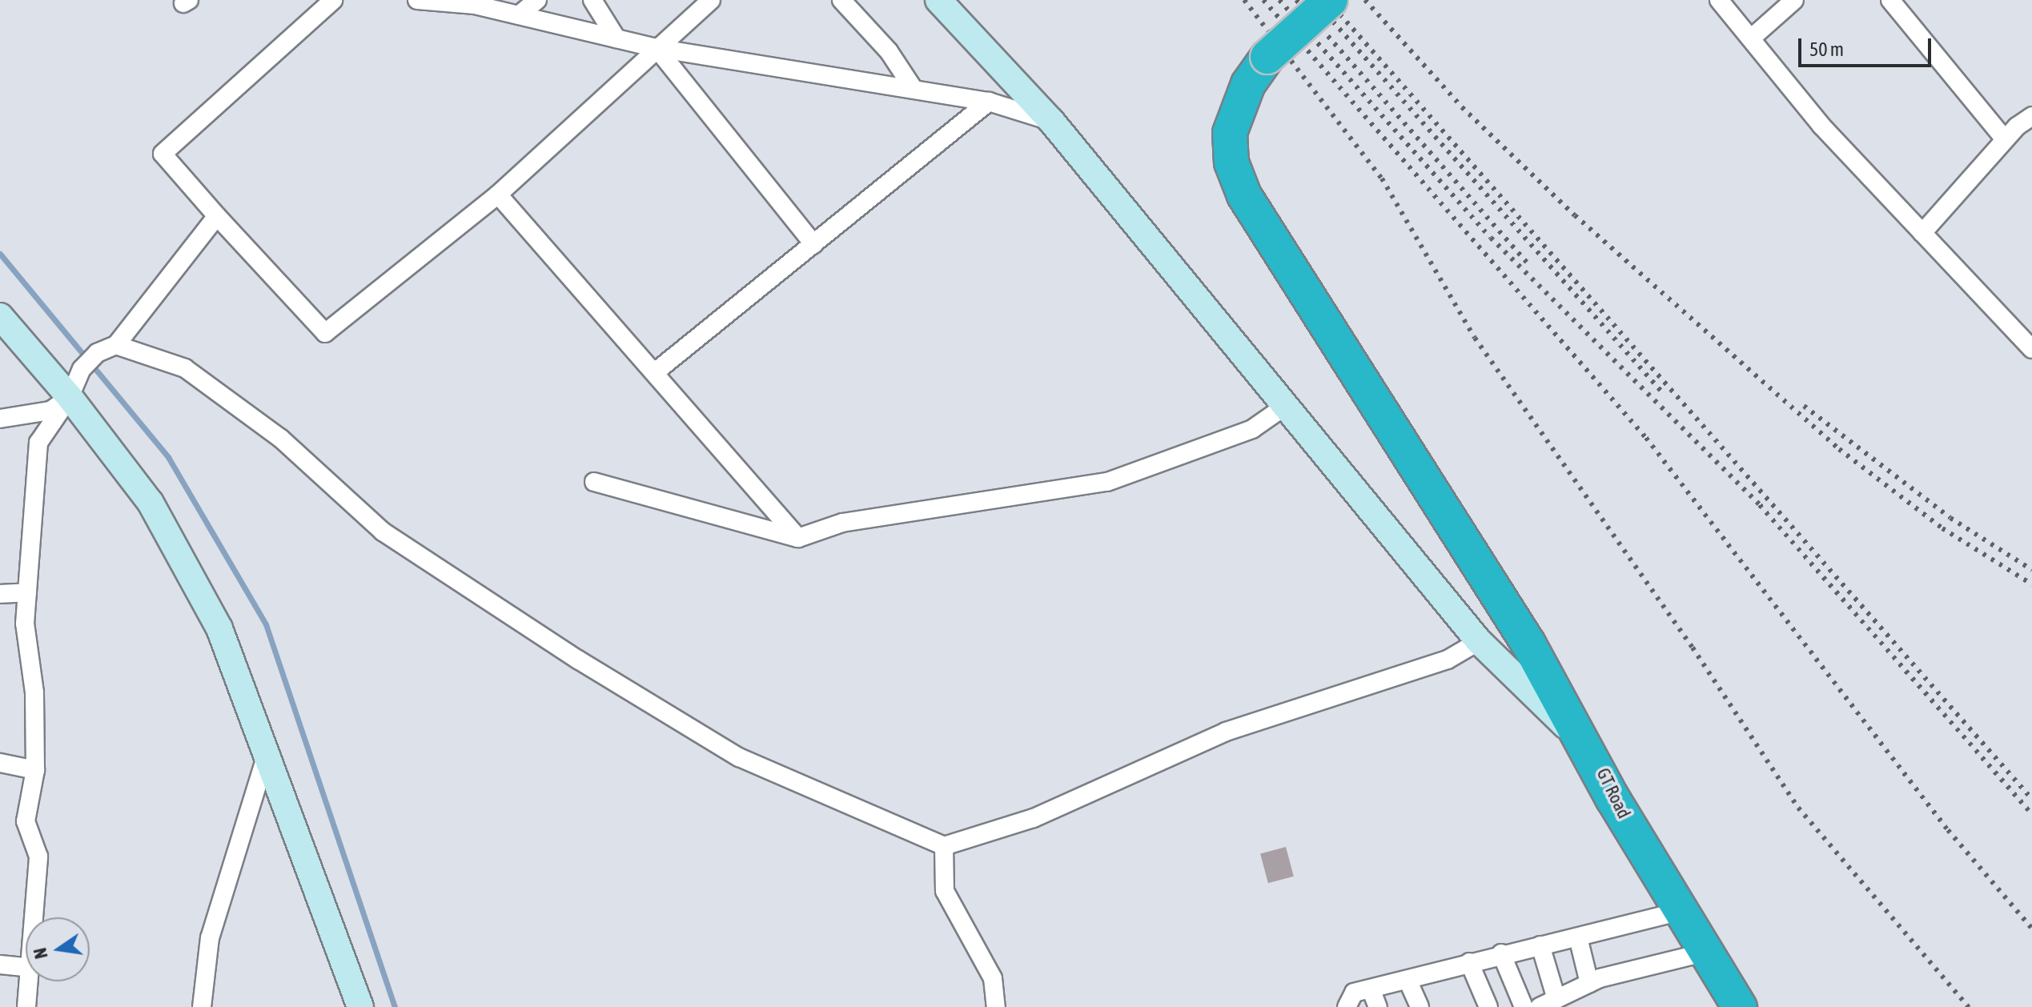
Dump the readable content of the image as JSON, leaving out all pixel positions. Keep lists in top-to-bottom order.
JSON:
{
  "streets": {
    "highway": ["GT Road"]
  },
  "scale_bar": "50 m",
  "north": "left"
}
